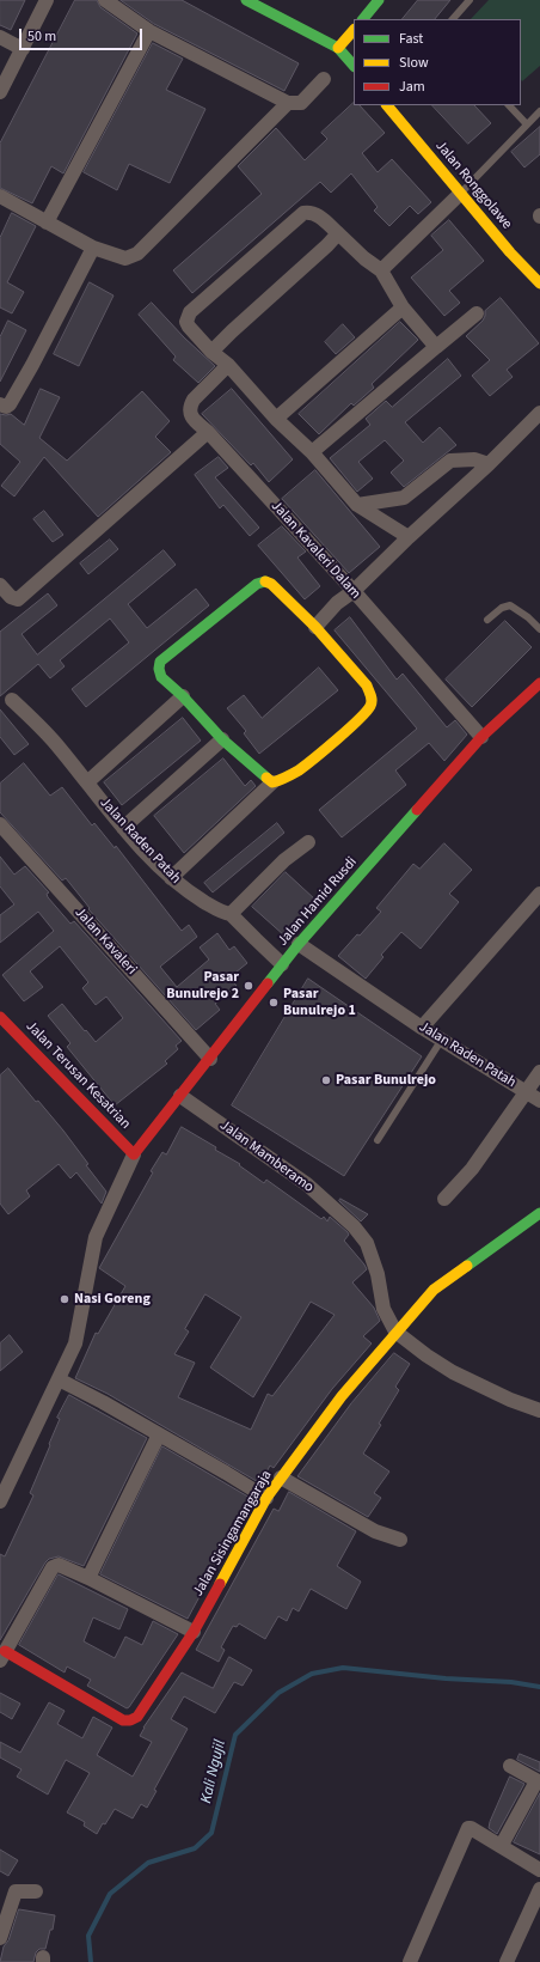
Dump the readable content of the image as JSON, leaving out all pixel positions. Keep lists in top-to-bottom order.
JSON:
{
  "streets": {
    "street": [
      "Jalan Ronggolawe",
      "Jalan Kavaleri Dalam",
      "Jalan Raden Patah",
      "Jalan Hamid Rusdi",
      "Jalan Kavaleri",
      "Jalan Terusan Kesatrian",
      "Jalan Mamberamo",
      "Jalan Sisingamangaraja"
    ]
  },
  "crossings": [
    ["Jalan Kavaleri Dalam", "Jalan Hamid Rusdi"],
    ["Jalan Raden Patah", "Jalan Hamid Rusdi"],
    ["Jalan Hamid Rusdi", "Jalan Kavaleri"],
    ["Jalan Hamid Rusdi", "Jalan Terusan Kesatrian"],
    ["Jalan Hamid Rusdi", "Jalan Mamberamo"],
    ["Jalan Mamberamo", "Jalan Sisingamangaraja"]
  ],
  "water": ["Kali Ngujil"],
  "places": [
    "Pasar Bunulrejo 2",
    "Pasar Bunulrejo 1",
    "Pasar Bunulrejo",
    "Nasi Goreng"
  ],
  "legend": ["Fast", "Slow", "Jam"],
  "scale_bar": "50 m"
}
